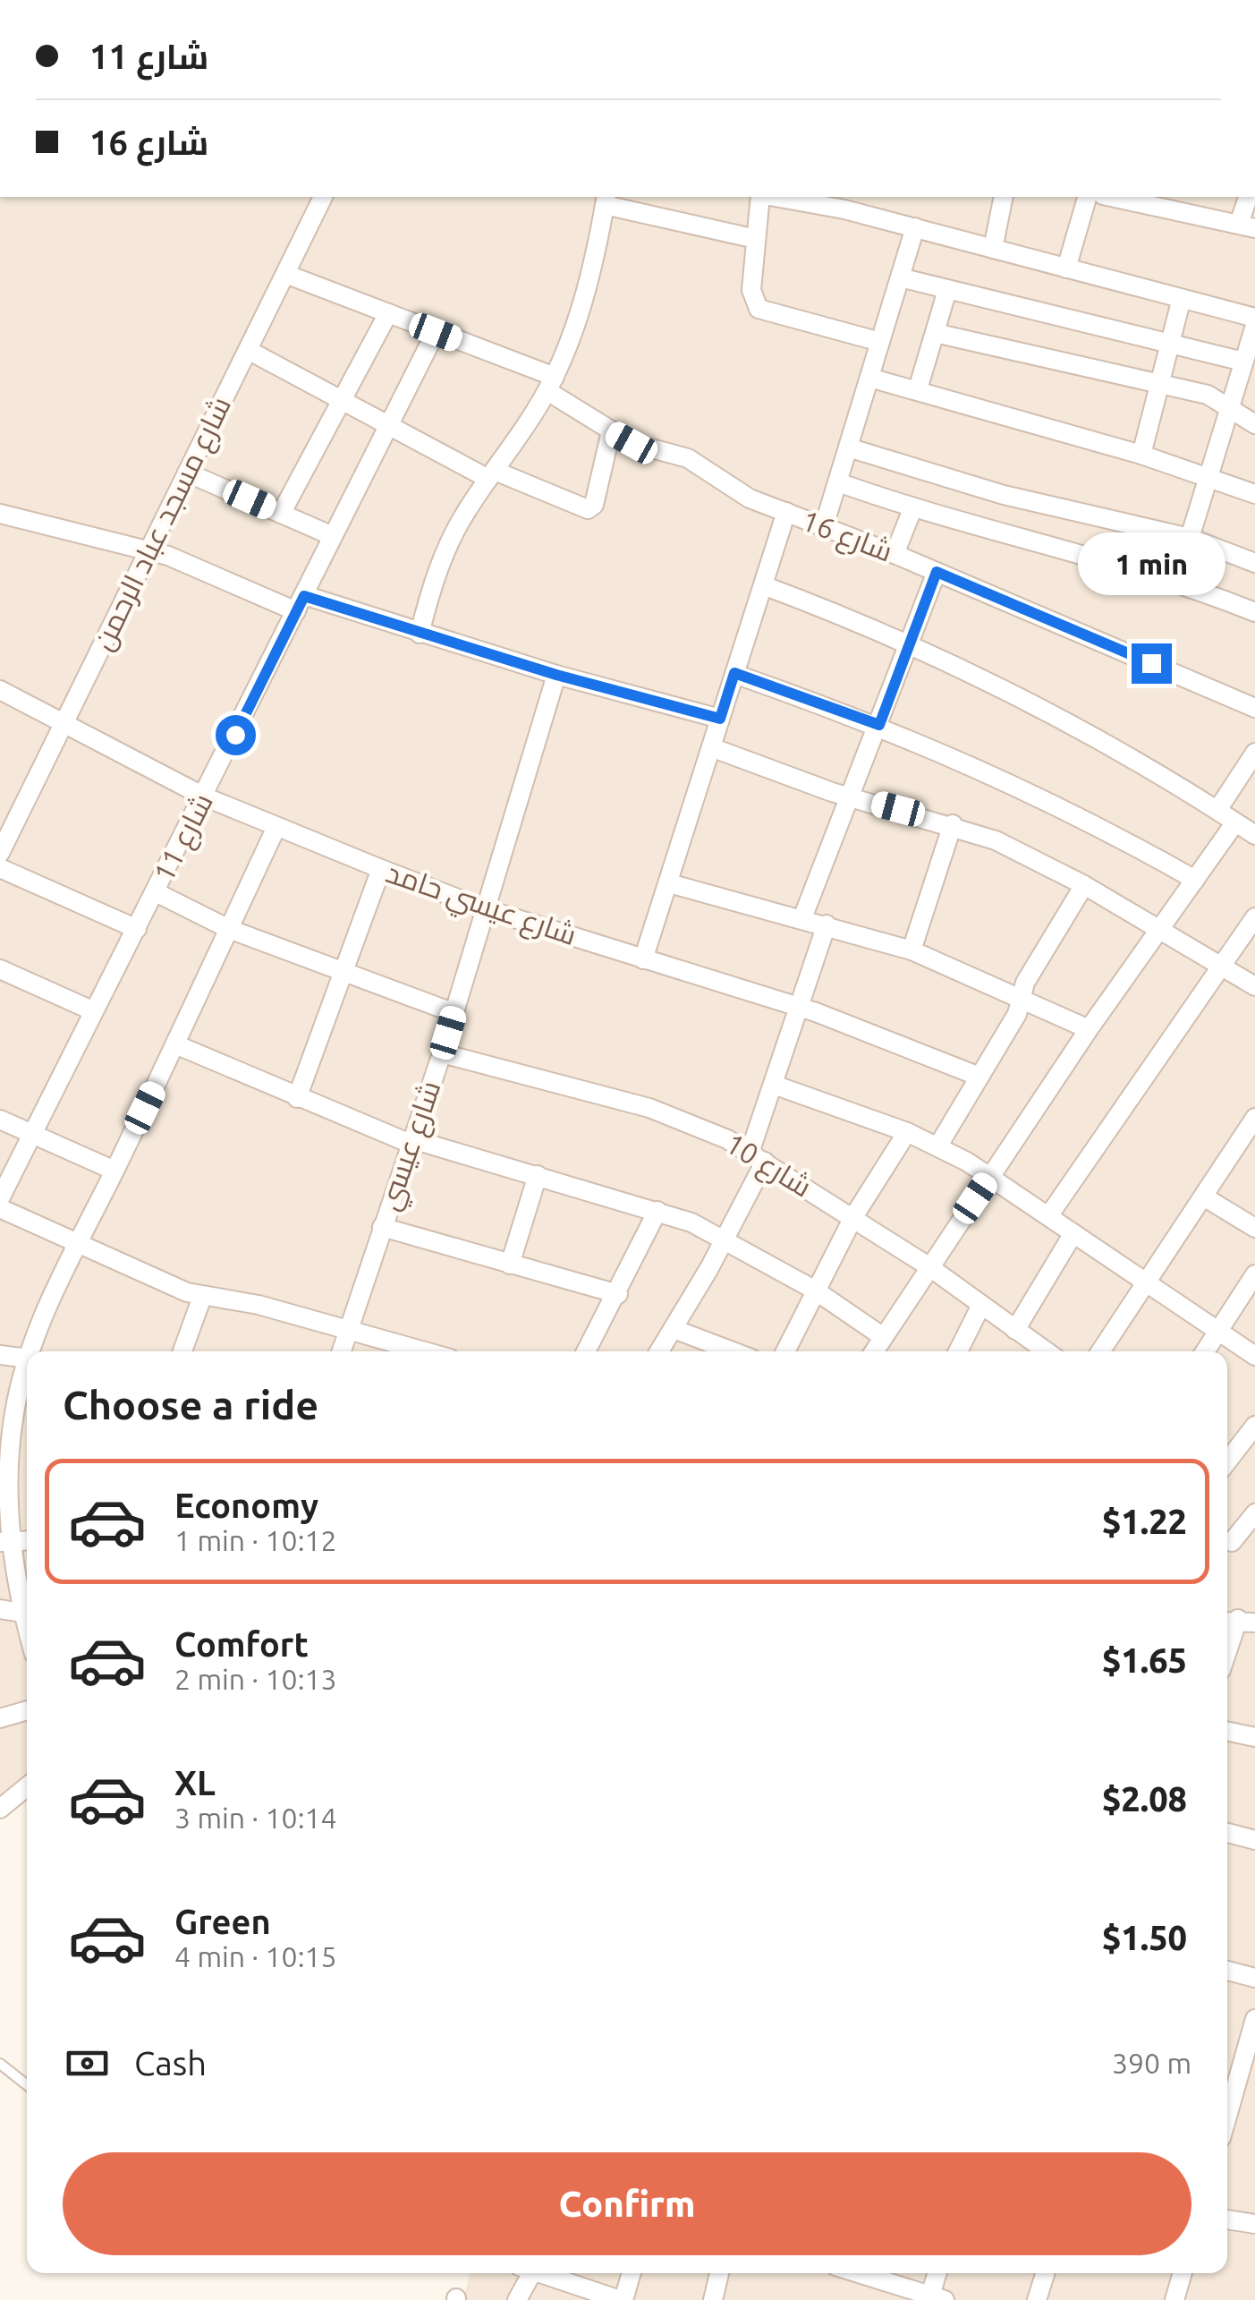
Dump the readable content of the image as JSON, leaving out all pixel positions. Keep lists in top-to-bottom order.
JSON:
{
  "streets": {
    "street": [
      "شارع مسجد عباد الرحمن",
      "شارع 16",
      "شارع 11",
      "شارع عيسي حامد",
      "شارع عيسي",
      "شارع 10"
    ]
  },
  "crossings": [
    ["شارع مسجد عباد الرحمن", "شارع 16"],
    ["شارع مسجد عباد الرحمن", "شارع عيسي حامد"],
    ["شارع 16", "شارع 11"],
    ["شارع 11", "شارع عيسي حامد"],
    ["شارع عيسي حامد", "شارع عيسي"],
    ["شارع عيسي", "شارع 10"]
  ],
  "page": {
    "banner": ["شارع 11", "شارع 16"],
    "bubble": "1 min",
    "heading": "Choose a ride",
    "list": [
      {
        "name": "Economy",
        "note": "1 min · 10:12",
        "value": "$1.22"
      },
      {
        "name": "Comfort",
        "note": "2 min · 10:13",
        "value": "$1.65"
      },
      {
        "name": "XL",
        "note": "3 min · 10:14",
        "value": "$2.08"
      },
      {
        "name": "Green",
        "note": "4 min · 10:15",
        "value": "$1.50"
      }
    ],
    "pay": ["Cash", "390 m"],
    "buttons": "Confirm"
  }
}
